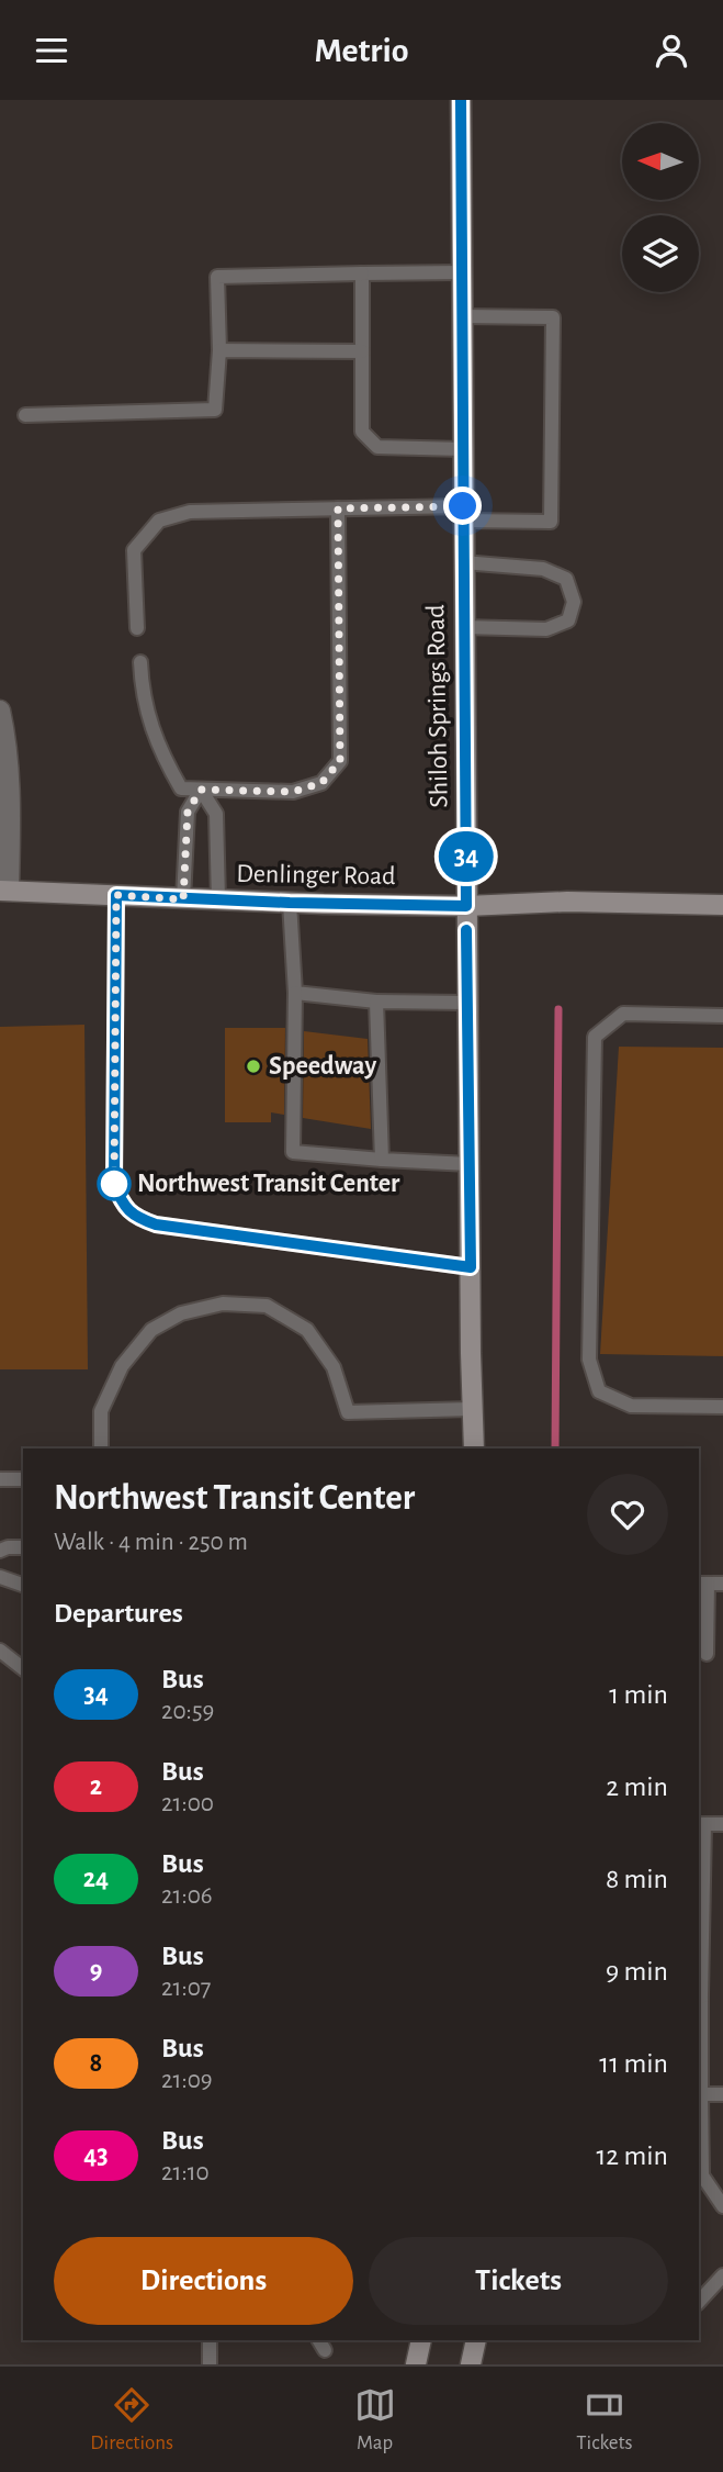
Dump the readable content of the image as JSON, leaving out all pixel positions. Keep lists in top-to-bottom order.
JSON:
{
  "streets": {
    "main road": ["Shiloh Springs Road", "Denlinger Road"]
  },
  "crossings": [
    ["Shiloh Springs Road", "Denlinger Road"]
  ],
  "places": ["Speedway", "Northwest Transit Center"],
  "lines": ["bus line 34"],
  "north": "left",
  "page": {
    "header": "Metrio",
    "on_map": "34",
    "heading": [
      ["Northwest Transit Center", "Walk · 4 min · 250 m"],
      "Departures"
    ],
    "list": [
      {
        "mark": "34",
        "name": "Bus",
        "note": "20:59",
        "value": "1 min"
      },
      {
        "mark": "2",
        "name": "Bus",
        "note": "21:00",
        "value": "2 min"
      },
      {
        "mark": "24",
        "name": "Bus",
        "note": "21:06",
        "value": "8 min"
      },
      {
        "mark": "9",
        "name": "Bus",
        "note": "21:07",
        "value": "9 min"
      },
      {
        "mark": "8",
        "name": "Bus",
        "note": "21:09",
        "value": "11 min"
      },
      {
        "mark": "43",
        "name": "Bus",
        "note": "21:10",
        "value": "12 min"
      }
    ],
    "buttons": ["Directions", "Tickets"],
    "tabs": ["Directions", "Map", "Tickets"]
  }
}
